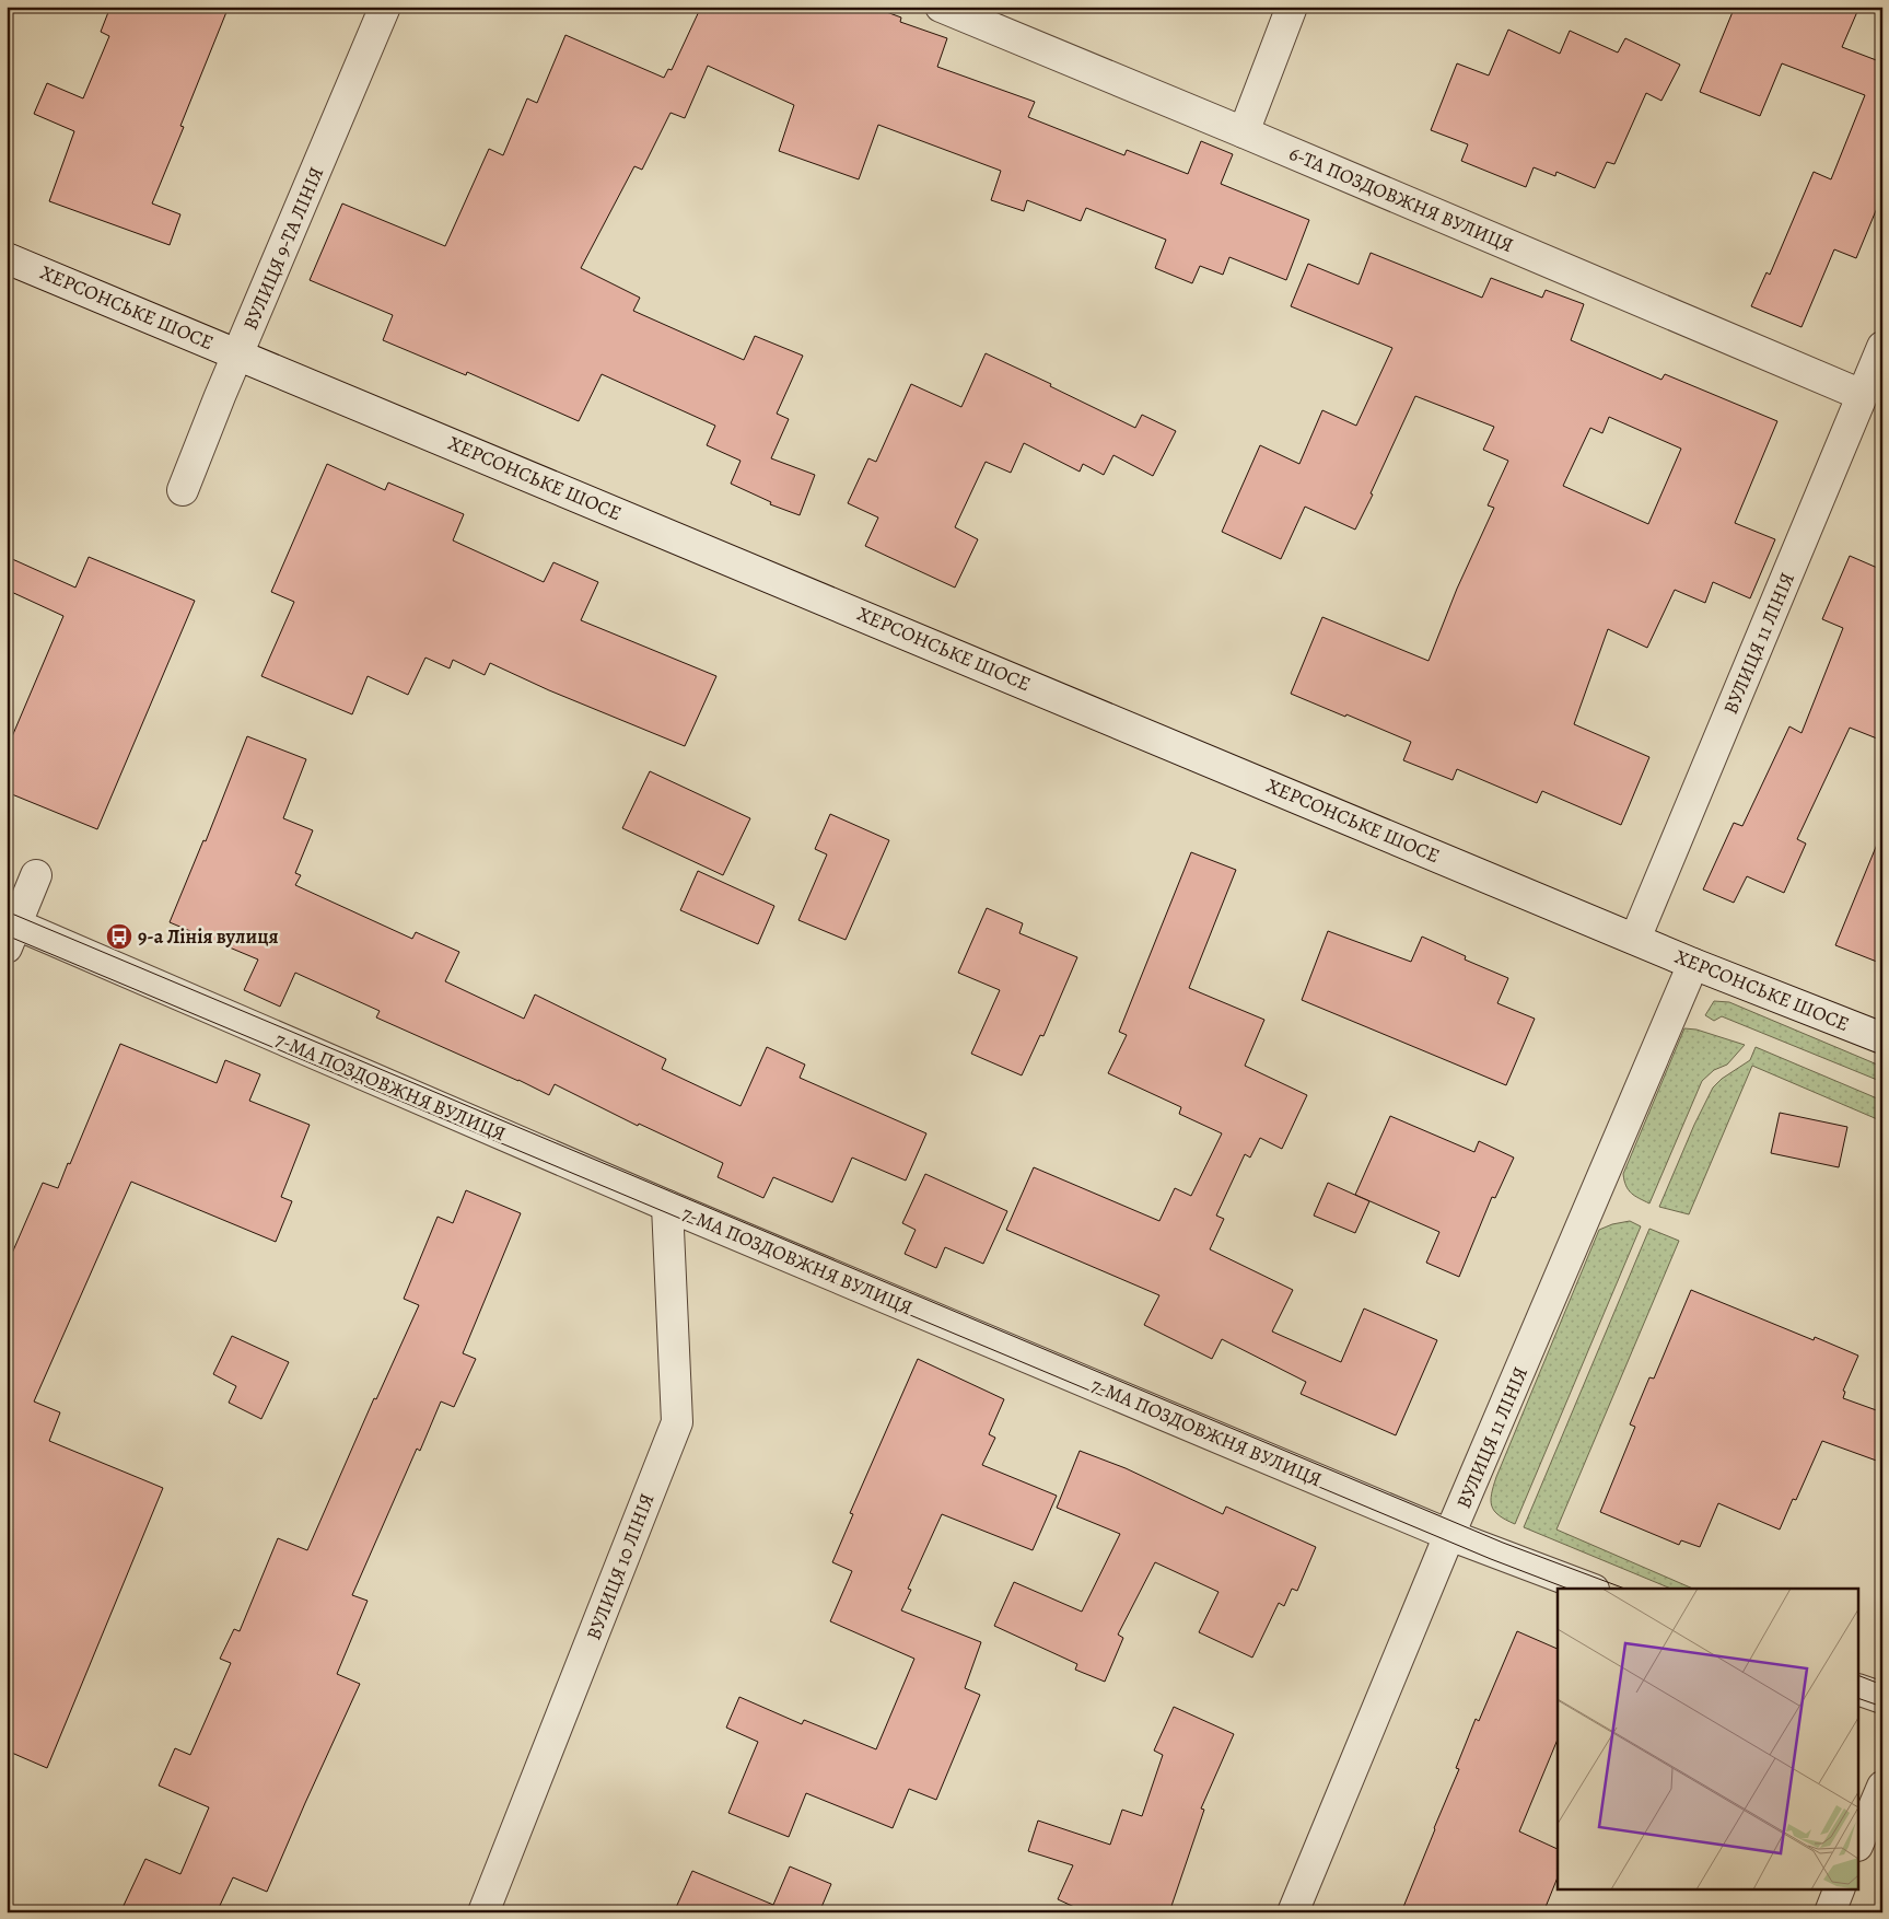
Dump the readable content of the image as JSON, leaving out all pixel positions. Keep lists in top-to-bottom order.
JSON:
{
  "streets": {
    "street": [
      "6-ТА ПОЗДОВЖНЯ ВУЛИЦЯ",
      "ВУЛИЦЯ 9-ТА ЛІНІЯ",
      "ХЕРСОНСЬКЕ ШОСЕ",
      "ВУЛИЦЯ 11 ЛІНІЯ",
      "7-МА ПОЗДОВЖНЯ ВУЛИЦЯ",
      "ВУЛИЦЯ 10 ЛІНІЯ"
    ]
  },
  "crossings": [
    ["6-ТА ПОЗДОВЖНЯ ВУЛИЦЯ", "ВУЛИЦЯ 11 ЛІНІЯ"],
    ["ВУЛИЦЯ 9-ТА ЛІНІЯ", "ХЕРСОНСЬКЕ ШОСЕ"],
    ["ХЕРСОНСЬКЕ ШОСЕ", "ВУЛИЦЯ 11 ЛІНІЯ"],
    ["ВУЛИЦЯ 11 ЛІНІЯ", "7-МА ПОЗДОВЖНЯ ВУЛИЦЯ"],
    ["7-МА ПОЗДОВЖНЯ ВУЛИЦЯ", "ВУЛИЦЯ 10 ЛІНІЯ"]
  ],
  "places": {
    "bus stop": ["9-а Лінія вулиця"]
  }
}
